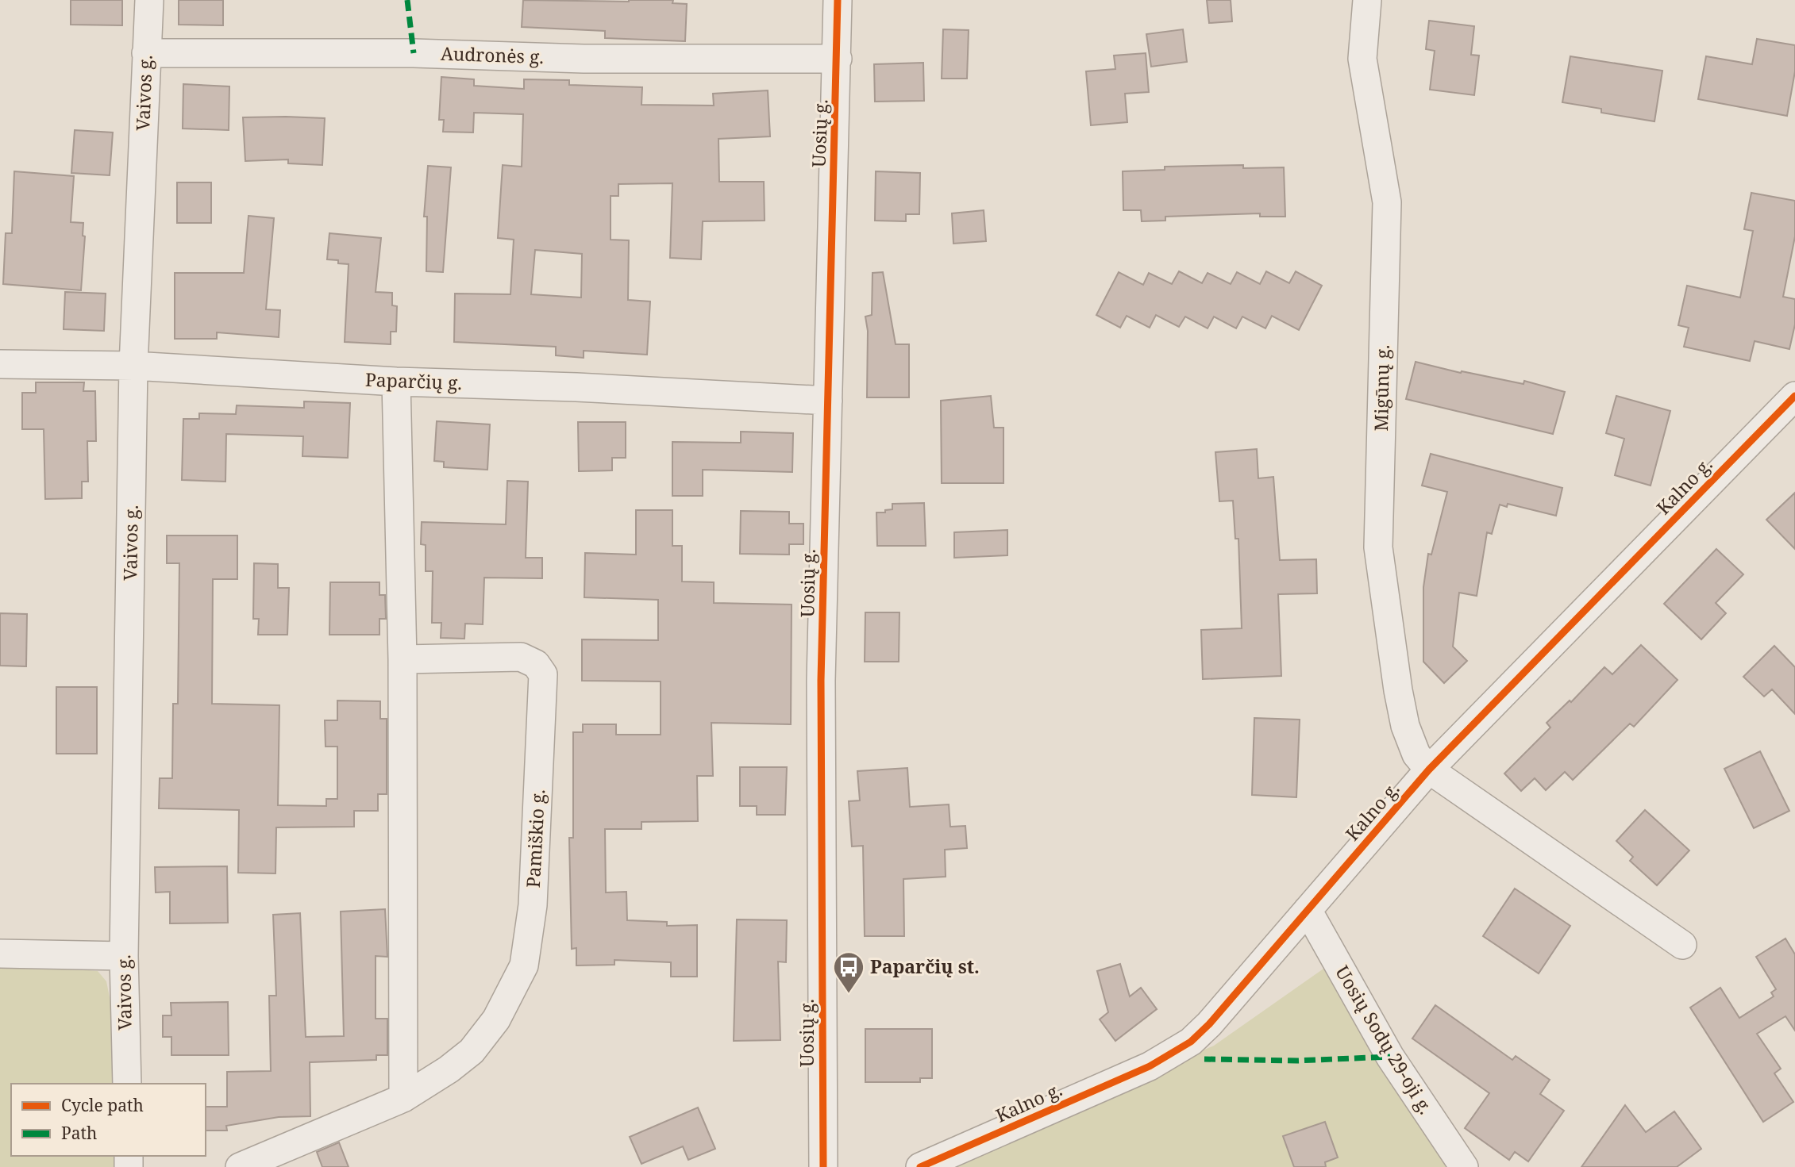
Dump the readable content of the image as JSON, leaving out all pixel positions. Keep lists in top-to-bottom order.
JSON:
{
  "streets": {
    "street": [
      "Audronės g.",
      "Vaivos g.",
      "Uosių g.",
      "Paparčių g.",
      "Migūnų g.",
      "Kalno g.",
      "Pamiškio g.",
      "Uosių Sodų 29-oji g."
    ]
  },
  "crossings": [
    ["Audronės g.", "Vaivos g."],
    ["Audronės g.", "Uosių g."],
    ["Vaivos g.", "Paparčių g."],
    ["Uosių g.", "Paparčių g."],
    ["Migūnų g.", "Kalno g."],
    ["Kalno g.", "Uosių Sodų 29-oji g."]
  ],
  "places": {
    "bus stop": ["Paparčių st."]
  },
  "legend": ["Cycle path", "Path"]
}
